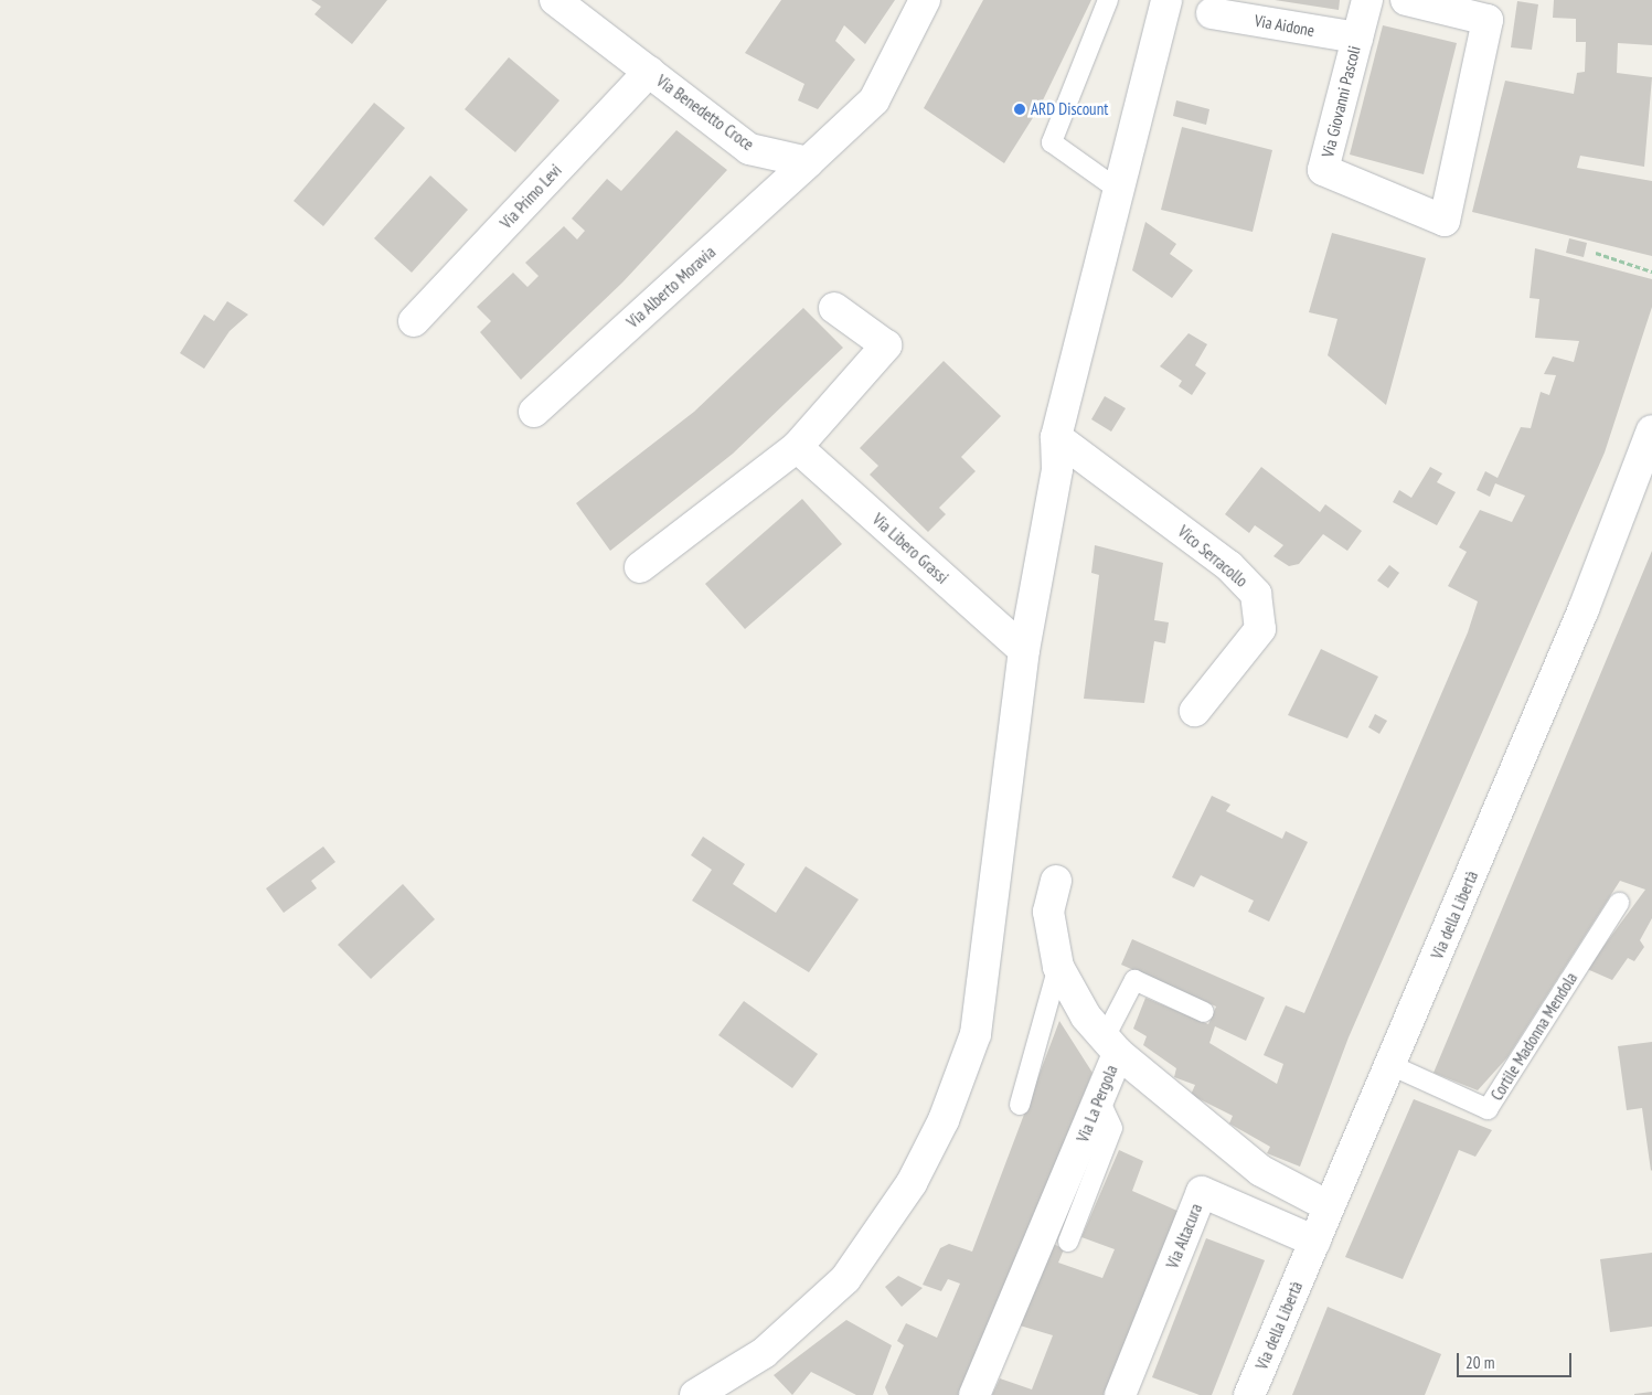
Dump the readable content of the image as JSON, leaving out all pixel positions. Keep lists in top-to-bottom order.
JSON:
{
  "streets": {
    "street": [
      "Via Aidone",
      "Via Giovanni Pascoli",
      "Via Benedetto Croce",
      "Via Primo Levi",
      "Via Alberto Moravia",
      "Via Libero Grassi",
      "Vico Serracollo",
      "Via della Libertà",
      "Via La Pergola",
      "Via Altacura"
    ],
    "lane": ["Cortile Madonna Mendola"]
  },
  "crossings": [
    ["Via Aidone", "Via Giovanni Pascoli"],
    ["Via Benedetto Croce", "Via Primo Levi"],
    ["Via Benedetto Croce", "Via Alberto Moravia"],
    ["Via della Libertà", "Cortile Madonna Mendola"],
    ["Via della Libertà", "Via La Pergola"],
    ["Via della Libertà", "Via Altacura"]
  ],
  "places": ["ARD Discount"],
  "scale_bar": "20 m"
}
